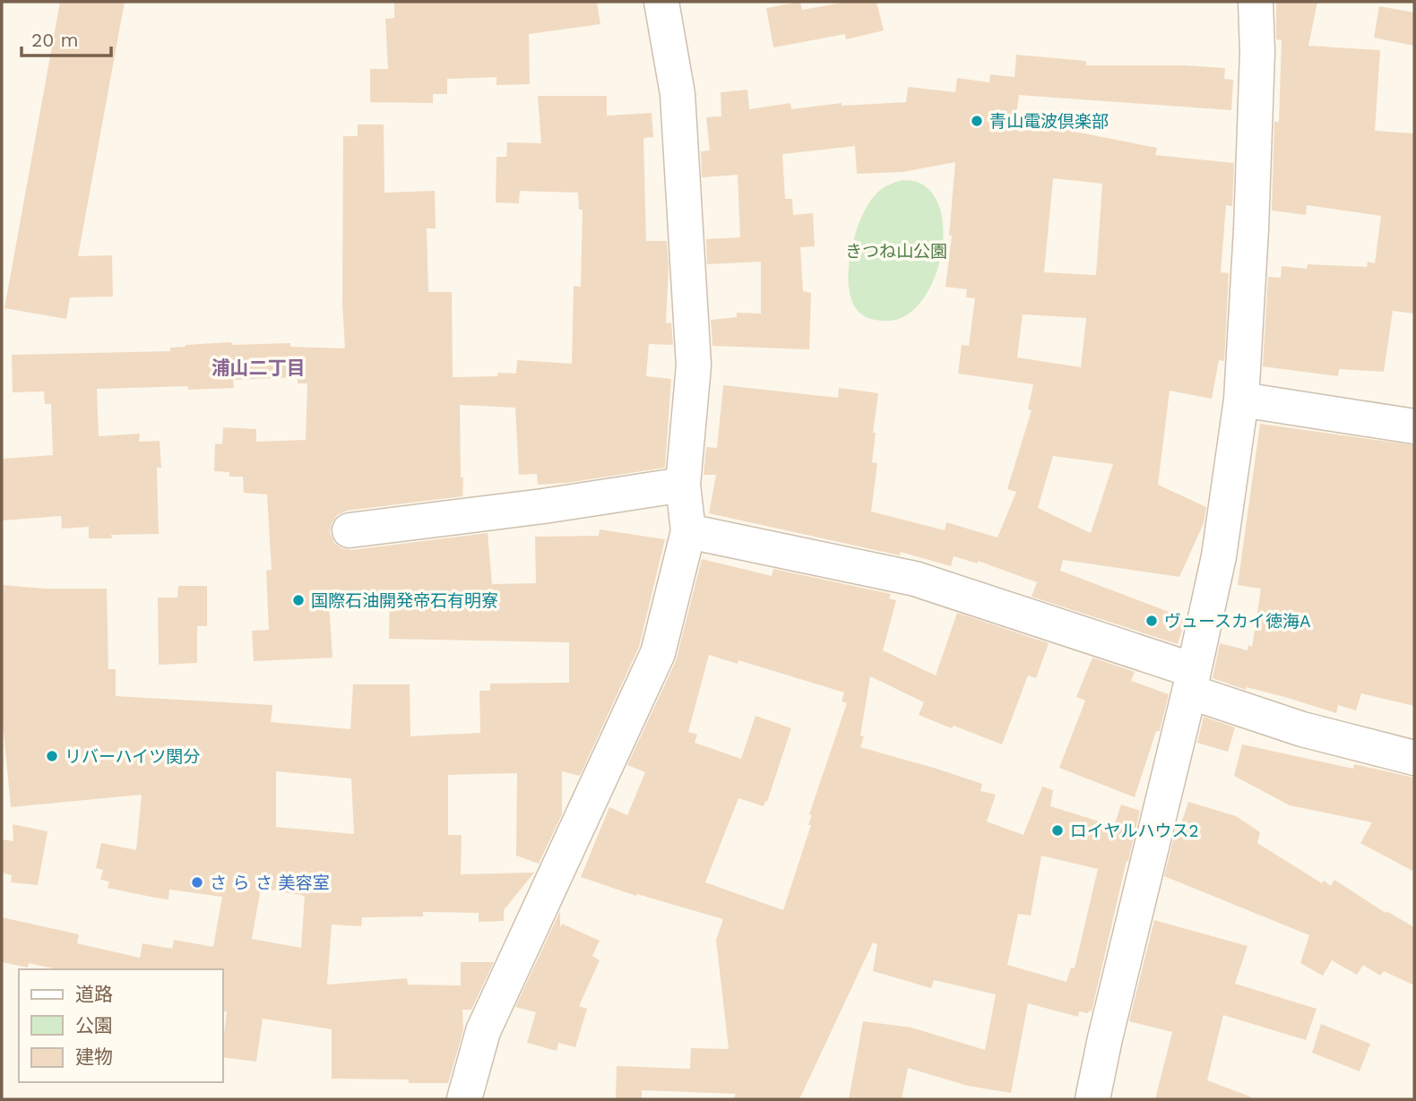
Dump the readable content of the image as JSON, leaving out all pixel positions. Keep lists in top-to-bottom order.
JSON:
{
  "districts": ["浦山二丁目"],
  "parks": ["きつね山公園"],
  "places": [
    "青山電波倶楽部",
    "国際石油開発帝石有明寮",
    "ヴュースカイ徳海A",
    "リバーハイツ関分",
    "ロイヤルハウス2",
    "さ ら さ 美容室"
  ],
  "legend": ["道路", "公園", "建物"],
  "scale_bar": "20 m"
}
